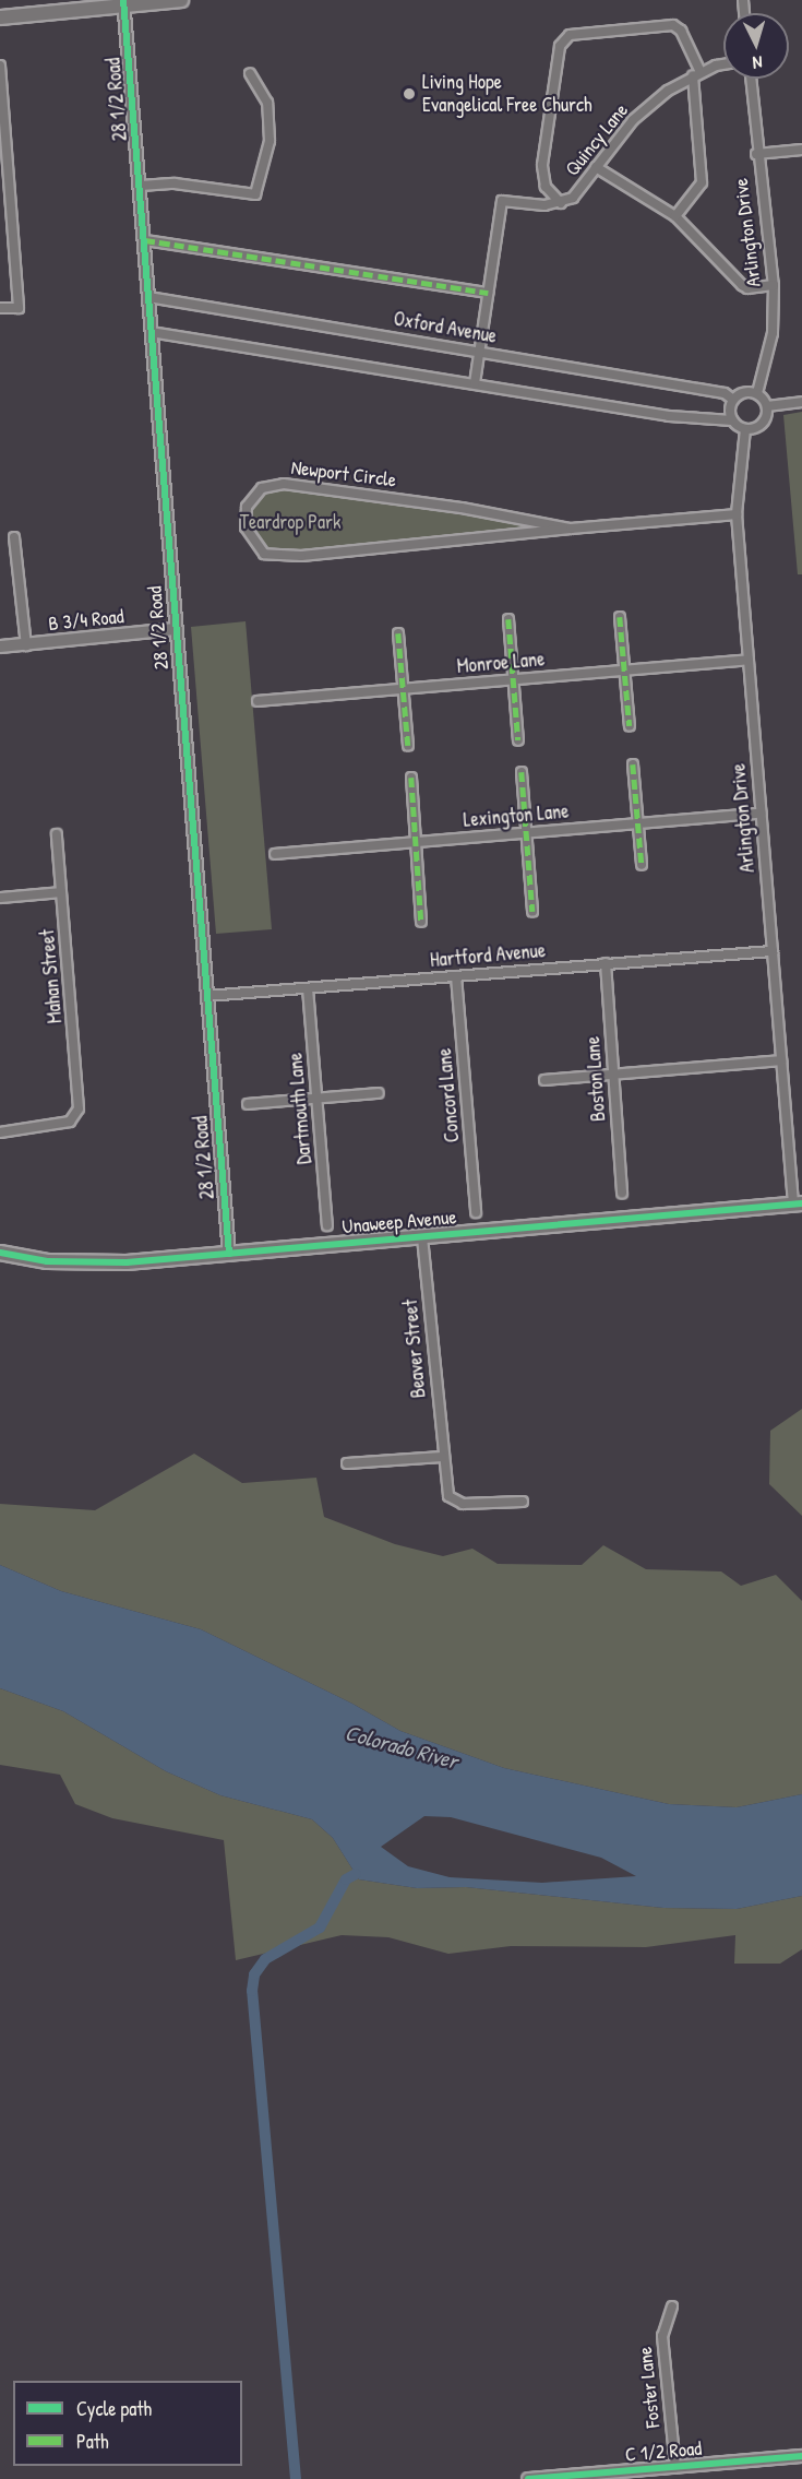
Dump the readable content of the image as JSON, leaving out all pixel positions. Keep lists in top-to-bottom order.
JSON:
{
  "streets": {
    "main road": ["Unaweep Avenue"],
    "street": [
      "28 1/2 Road",
      "Quincy Lane",
      "Arlington Drive",
      "Oxford Avenue",
      "Newport Circle",
      "B 3/4 Road",
      "Monroe Lane",
      "Lexington Lane",
      "Hartford Avenue",
      "Mahan Street",
      "Boston Lane",
      "Concord Lane",
      "Dartmouth Lane",
      "Beaver Street",
      "Foster Lane",
      "C 1/2 Road"
    ]
  },
  "crossings": [
    ["28 1/2 Road", "Oxford Avenue"],
    ["28 1/2 Road", "B 3/4 Road"],
    ["28 1/2 Road", "Hartford Avenue"],
    ["28 1/2 Road", "Unaweep Avenue"],
    ["Quincy Lane", "Oxford Avenue"],
    ["Arlington Drive", "Oxford Avenue"],
    ["Arlington Drive", "Newport Circle"],
    ["Arlington Drive", "Monroe Lane"],
    ["Arlington Drive", "Lexington Lane"],
    ["Arlington Drive", "Hartford Avenue"],
    ["Arlington Drive", "Unaweep Avenue"],
    ["Hartford Avenue", "Boston Lane"],
    ["Hartford Avenue", "Concord Lane"],
    ["Hartford Avenue", "Dartmouth Lane"],
    ["Unaweep Avenue", "Beaver Street"],
    ["Foster Lane", "C 1/2 Road"]
  ],
  "water": ["Colorado River"],
  "parks": ["Teardrop Park"],
  "places": ["Living Hope Evangelical Free Church"],
  "legend": ["Cycle path", "Path"],
  "north": "bottom"
}
